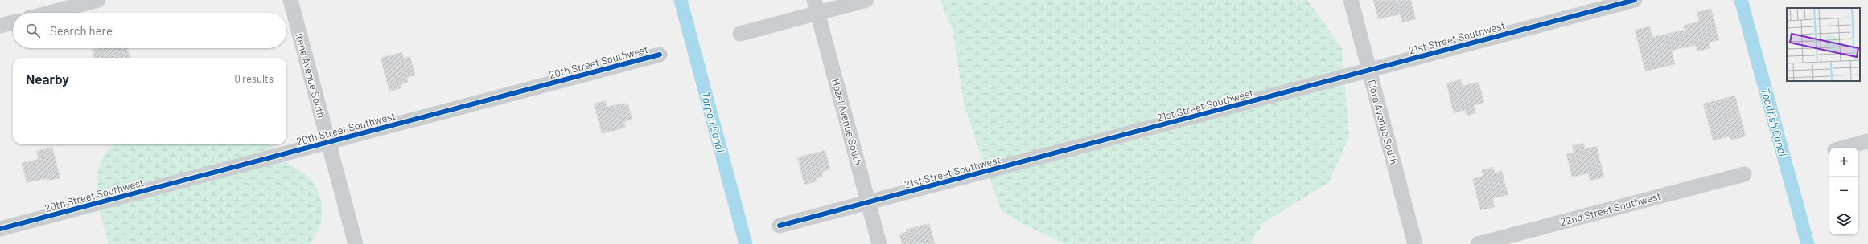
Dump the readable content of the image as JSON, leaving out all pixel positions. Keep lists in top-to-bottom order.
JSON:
{
  "streets": {
    "street": [
      "21st Street Southwest",
      "20th Street Southwest",
      "Irene Avenue South",
      "Hazel Avenue South",
      "Flora Avenue South",
      "22nd Street Southwest"
    ]
  },
  "crossings": [
    ["21st Street Southwest", "Hazel Avenue South"],
    ["21st Street Southwest", "Flora Avenue South"],
    ["20th Street Southwest", "Irene Avenue South"]
  ],
  "water": ["Tarpon Canal", "Toadfish Canal"],
  "page": {
    "search": "Search here",
    "heading": ["Nearby", "0 results"],
    "map_buttons": ["+", "−"]
  }
}
